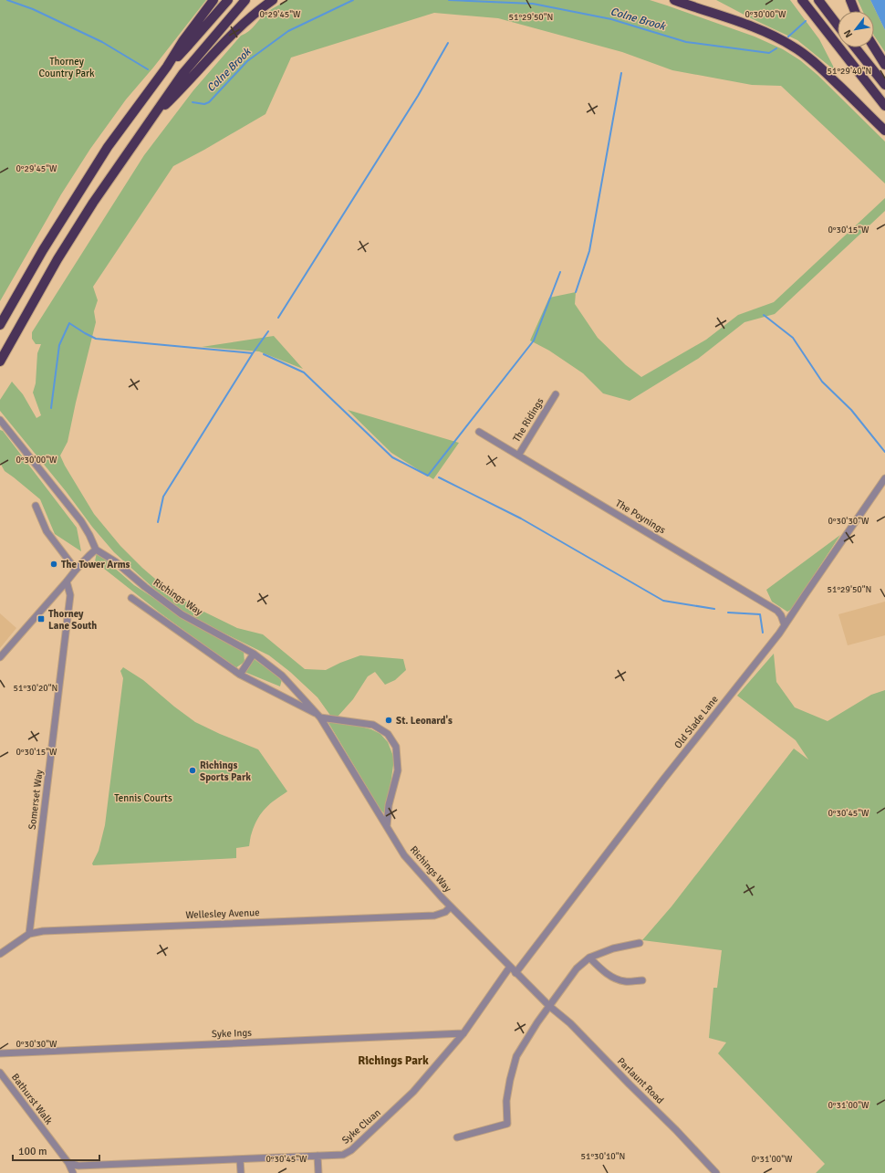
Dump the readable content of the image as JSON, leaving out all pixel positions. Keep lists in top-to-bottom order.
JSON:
{
  "streets": {
    "street": [
      "The Ridings",
      "The Poynings",
      "Richings Way",
      "Old Slade Lane",
      "Somerset Way",
      "Wellesley Avenue",
      "Syke Ings",
      "Parlaunt Road",
      "Bathurst Walk",
      "Syke Cluan"
    ]
  },
  "crossings": [
    ["The Ridings", "The Poynings"],
    ["The Poynings", "Old Slade Lane"],
    ["Richings Way", "Old Slade Lane"],
    ["Richings Way", "Wellesley Avenue"],
    ["Richings Way", "Parlaunt Road"],
    ["Richings Way", "Syke Cluan"],
    ["Old Slade Lane", "Parlaunt Road"],
    ["Somerset Way", "Wellesley Avenue"],
    ["Syke Ings", "Syke Cluan"],
    ["Bathurst Walk", "Syke Cluan"]
  ],
  "districts": ["Richings Park"],
  "water": ["Colne Brook"],
  "parks": ["Thorney Country Park", "Tennis Courts"],
  "places": {
    "other": ["The Tower Arms", "St. Leonard's", "Richings Sports Park"],
    "transit": ["Thorney Lane South"]
  },
  "scale_bar": "100 m",
  "north": "bottom left",
  "coordinates": [
    "0°29'45\"W",
    "0°30'00\"W",
    "51°29'50\"N",
    "51°29'40\"N",
    "0°30'15\"W",
    "0°30'30\"W",
    "51°30'20\"N",
    "0°30'45\"W",
    "0°31'00\"W",
    "51°30'10\"N"
  ]
}
